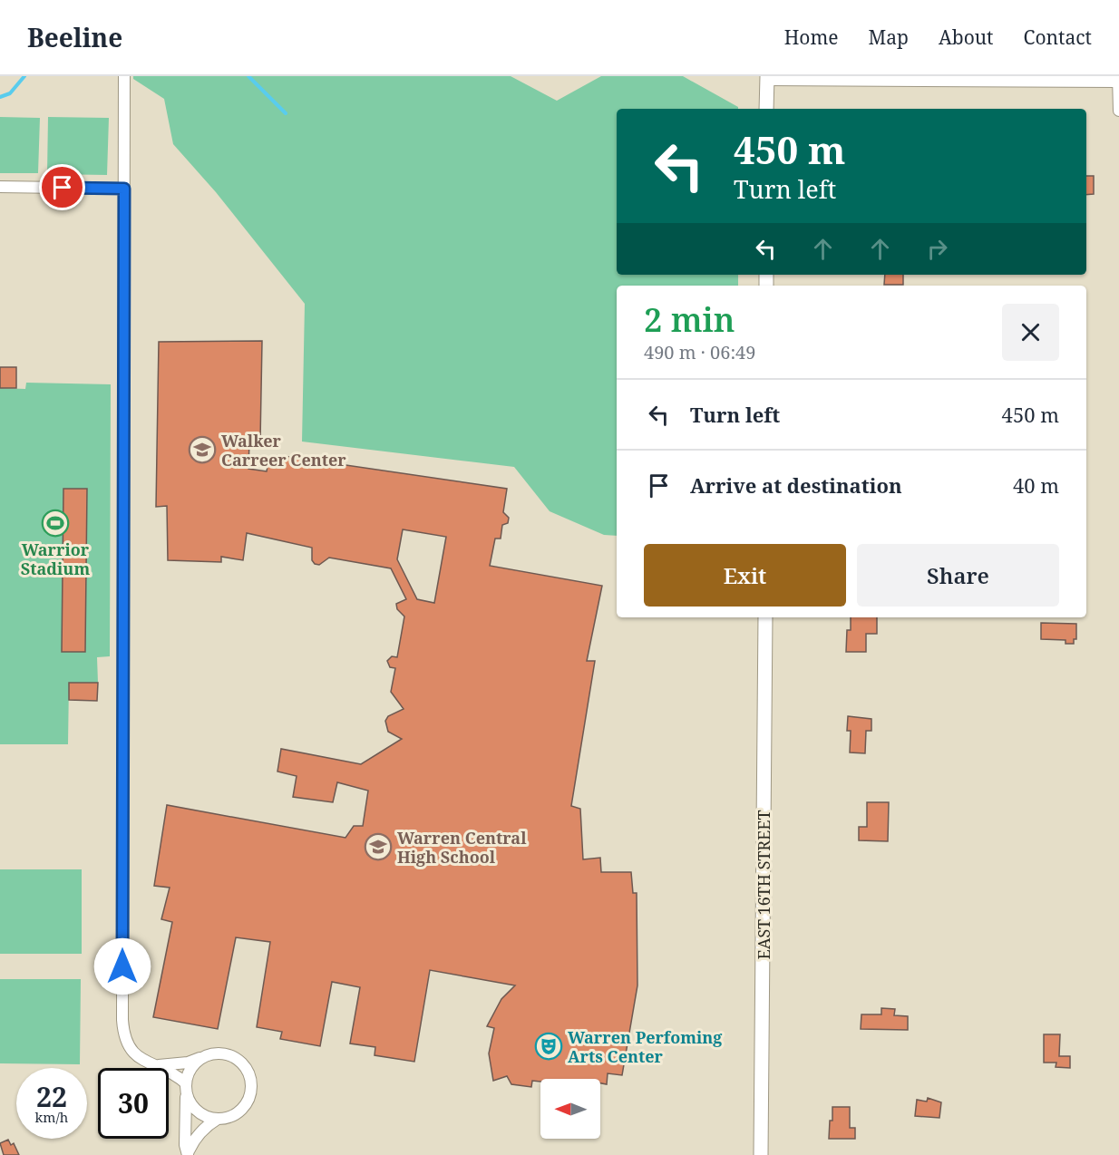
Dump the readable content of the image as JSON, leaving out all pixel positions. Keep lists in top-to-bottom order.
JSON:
{
  "streets": {
    "street": ["EAST 16TH STREET"]
  },
  "places": {
    "school or university": ["Walker Carreer Center", "Warren Central High School"],
    "sports": ["Warrior Stadium"],
    "theatre": ["Warren Perfoming Arts Center"]
  },
  "north": "left",
  "page": {
    "header": "Beeline",
    "nav": [
      "Home",
      "Map",
      "About",
      "Contact"
    ],
    "turn": ["450 m", "Turn left"],
    "heading": ["2 min", "490 m · 06:49"],
    "list": [
      {
        "name": "Turn left",
        "value": "450 m"
      },
      {
        "name": "Arrive at destination",
        "value": "40 m"
      }
    ],
    "buttons": ["Exit", "Share"],
    "speed": "22 km/h",
    "limit": "30"
  }
}
